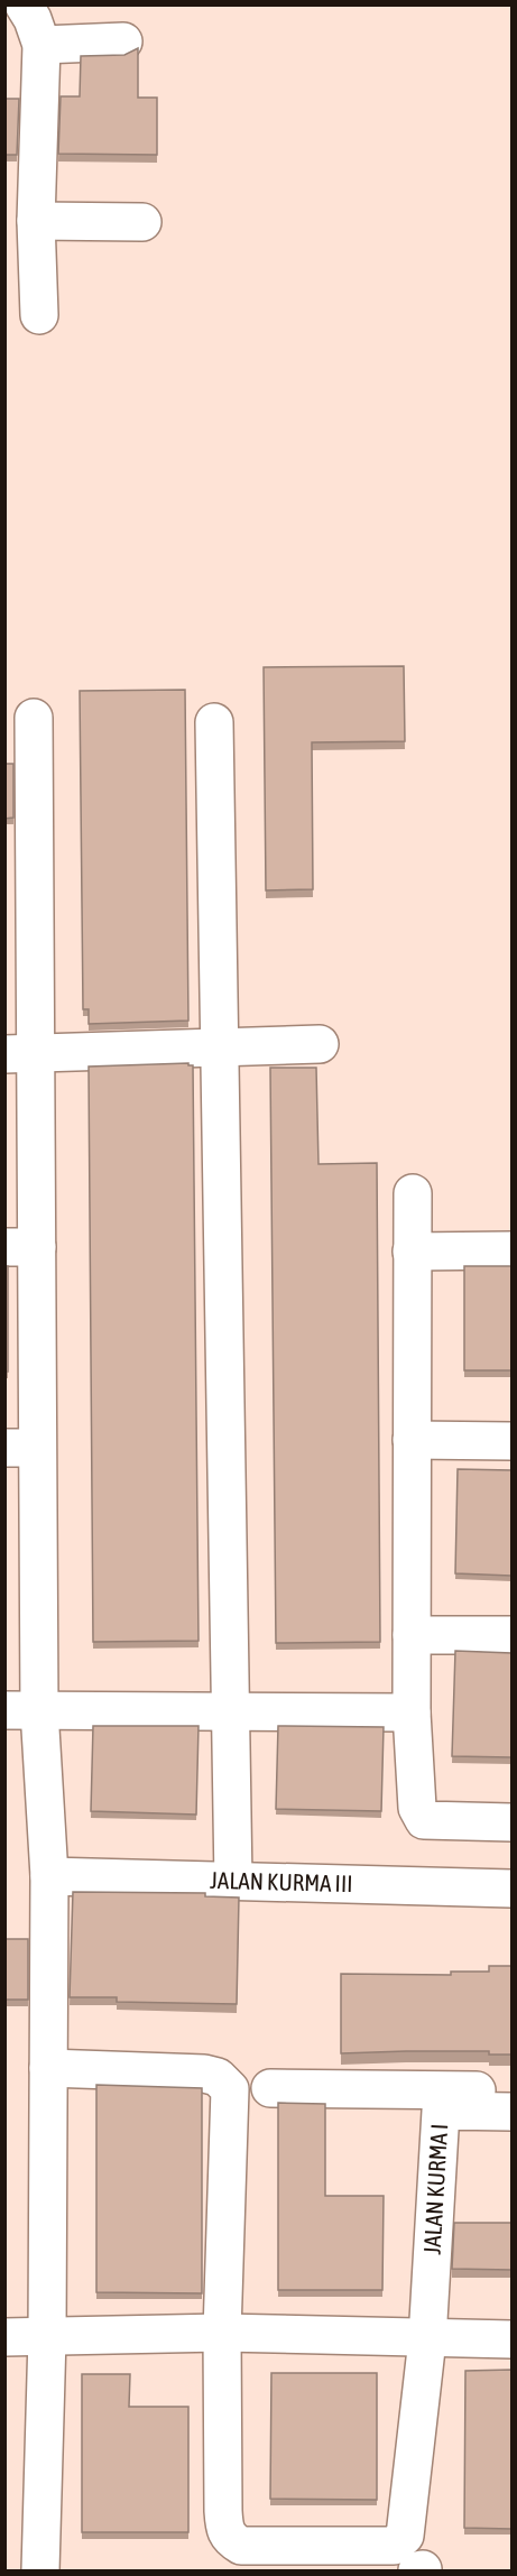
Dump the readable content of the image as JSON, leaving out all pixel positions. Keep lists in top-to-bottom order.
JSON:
{
  "streets": {
    "street": ["JALAN KURMA III", "JALAN KURMA I"]
  }
}
